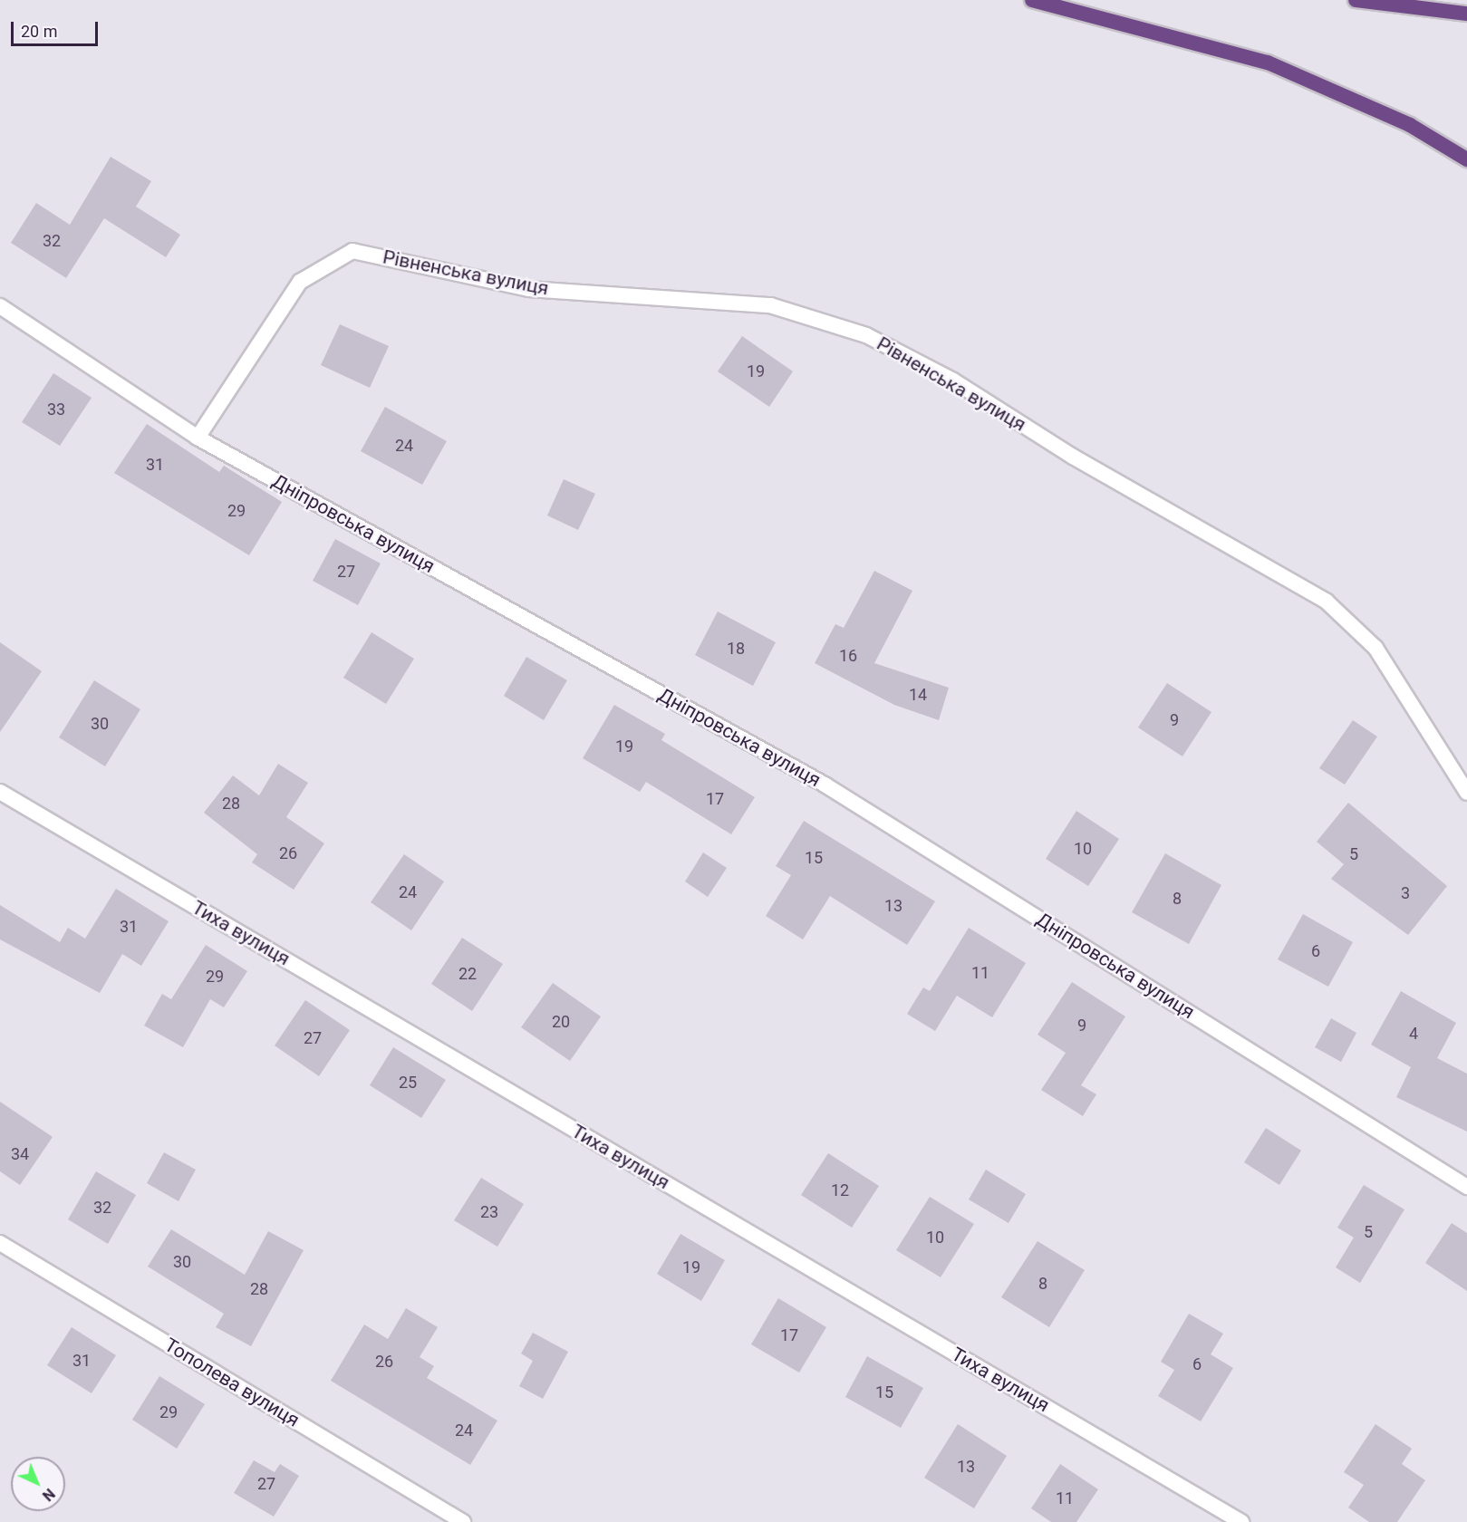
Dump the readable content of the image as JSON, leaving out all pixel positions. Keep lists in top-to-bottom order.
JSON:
{
  "streets": {
    "street": [
      "Рівненська вулиця",
      "Дніпровська вулиця",
      "Тиха вулиця",
      "Тополева вулиця"
    ]
  },
  "crossings": [
    ["Рівненська вулиця", "Дніпровська вулиця"]
  ],
  "house_numbers": [
    "32",
    "19",
    "33",
    "24",
    "31",
    "29",
    "27",
    "18",
    "16",
    "14",
    "9",
    "30",
    "19",
    "17",
    "28",
    "10",
    "26",
    "5",
    "15",
    "24",
    "3",
    "8",
    "13",
    "31",
    "6",
    "11",
    "22",
    "29",
    "20",
    "9",
    "4",
    "27",
    "25",
    "34",
    "12",
    "32",
    "23",
    "5",
    "10",
    "30",
    "19",
    "8",
    "28",
    "17",
    "31",
    "26",
    "6",
    "15",
    "29",
    "24",
    "13",
    "27",
    "11"
  ],
  "scale_bar": "20 m",
  "north": "bottom right"
}
